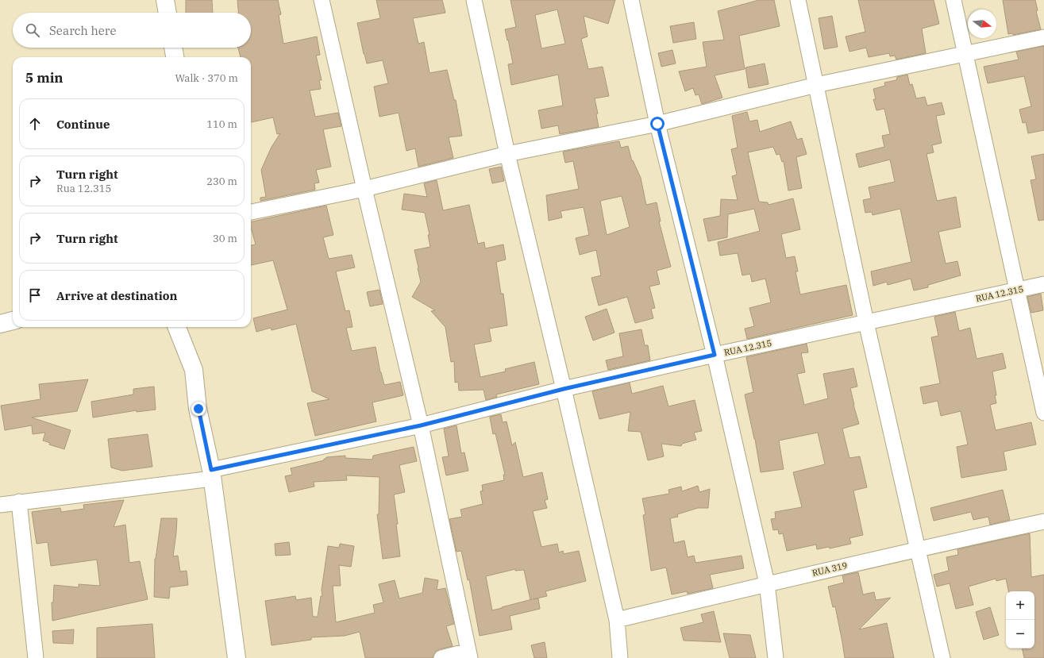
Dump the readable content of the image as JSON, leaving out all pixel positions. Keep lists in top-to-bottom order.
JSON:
{
  "streets": {
    "street": ["RUA 12.315", "RUA 319"]
  },
  "north": "right",
  "page": {
    "search": "Search here",
    "heading": ["5 min", "Walk · 370 m"],
    "list": [
      ["Continue", "110 m"],
      ["Turn right", "Rua 12.315", "230 m"],
      ["Turn right", "30 m"],
      "Arrive at destination"
    ],
    "map_buttons": ["+", "−"]
  }
}
